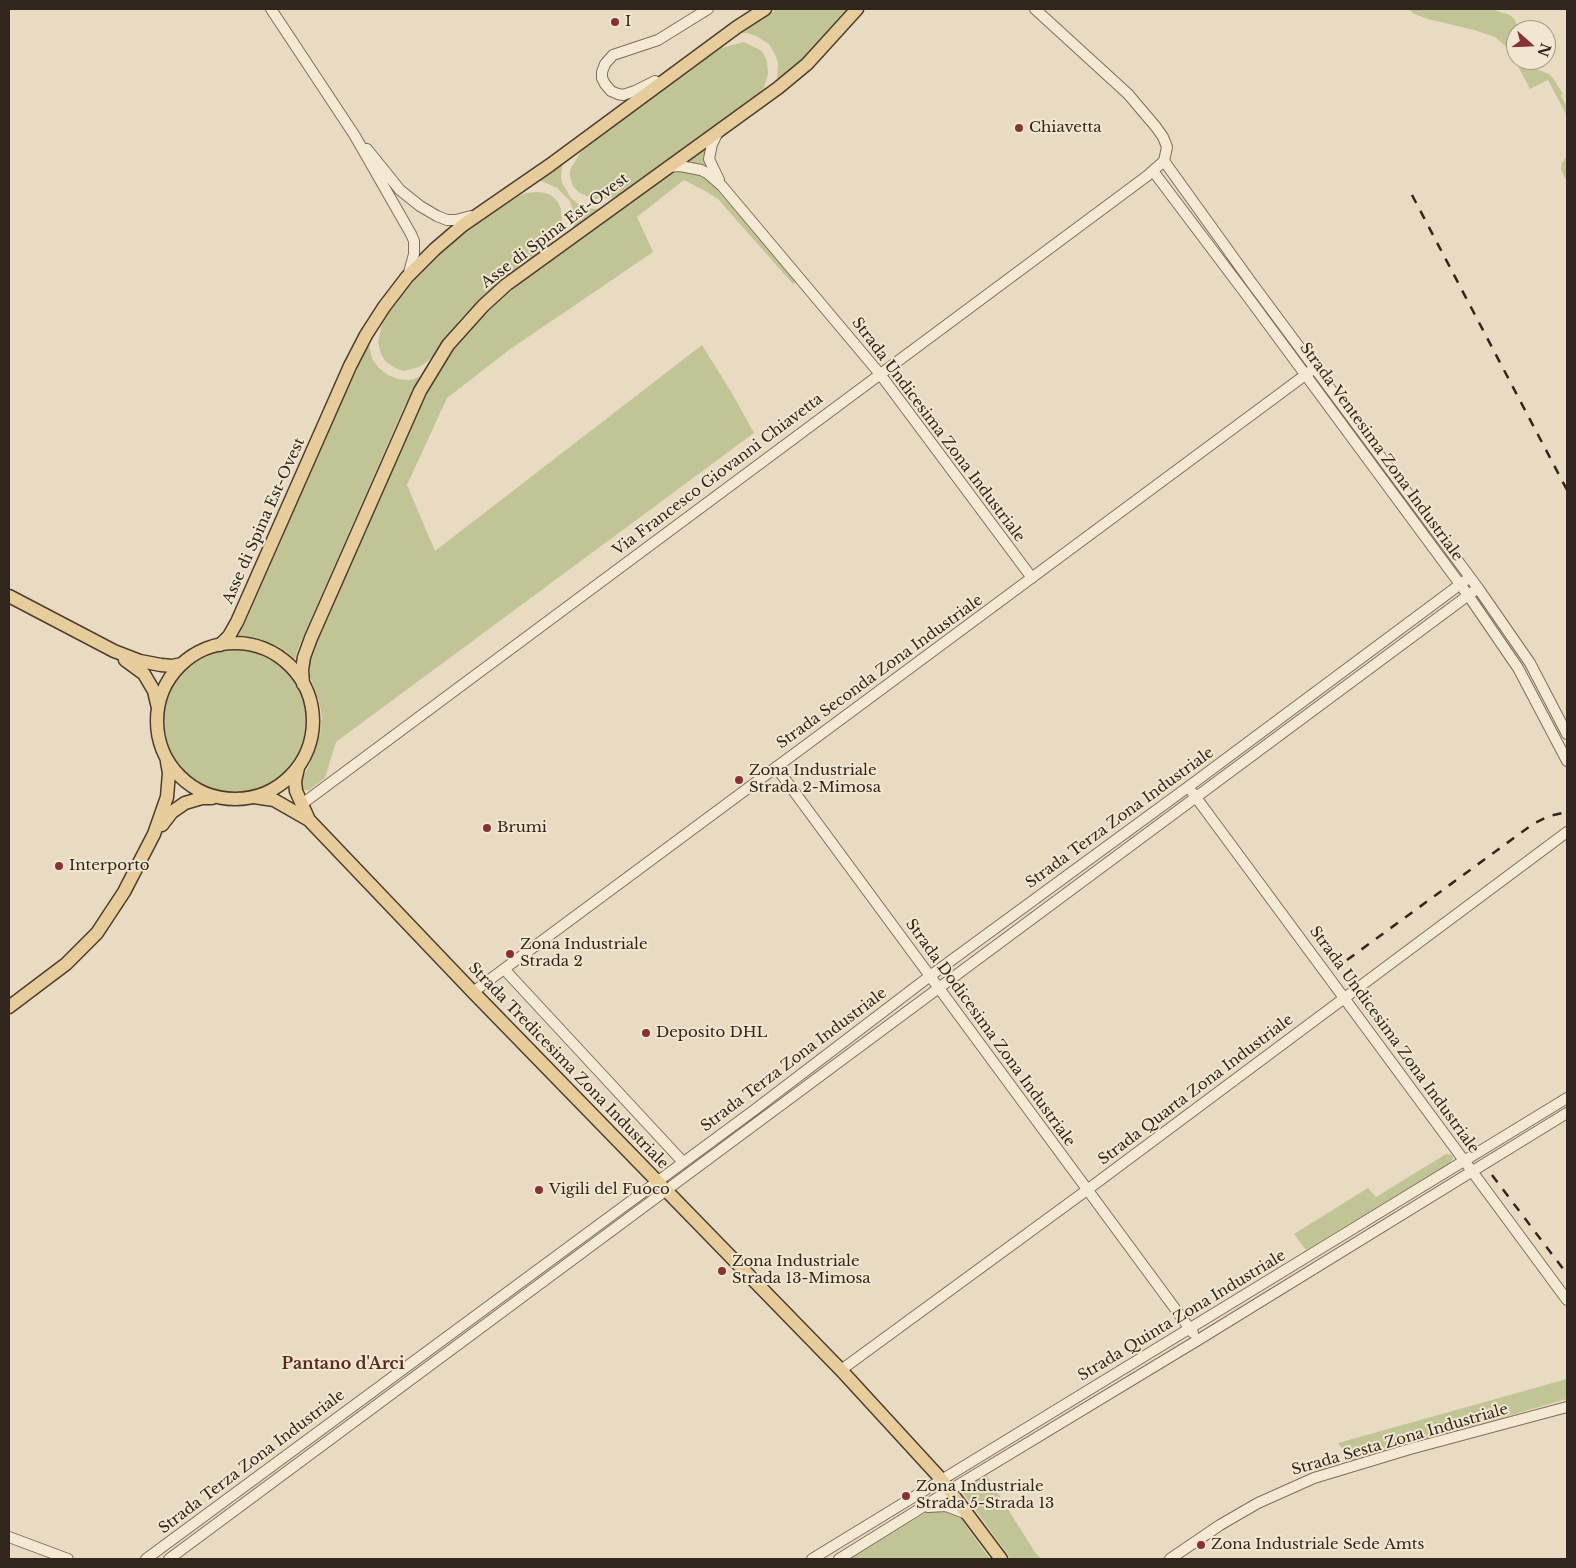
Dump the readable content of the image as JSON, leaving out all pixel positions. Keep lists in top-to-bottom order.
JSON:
{
  "streets": {
    "main road": ["Asse di Spina Est-Ovest", "Strada Tredicesima Zona Industriale"],
    "street": [
      "Strada Undicesima Zona Industriale",
      "Strada Ventesima Zona Industriale",
      "Via Francesco Giovanni Chiavetta",
      "Strada Seconda Zona Industriale",
      "Strada Terza Zona Industriale",
      "Strada Dodicesima Zona Industriale",
      "Strada Quarta Zona Industriale",
      "Strada Quinta Zona Industriale",
      "Strada Sesta Zona Industriale"
    ]
  },
  "crossings": [
    ["Strada Undicesima Zona Industriale", "Via Francesco Giovanni Chiavetta"],
    ["Strada Undicesima Zona Industriale", "Strada Seconda Zona Industriale"],
    ["Strada Undicesima Zona Industriale", "Strada Terza Zona Industriale"],
    ["Strada Undicesima Zona Industriale", "Strada Quarta Zona Industriale"],
    ["Strada Undicesima Zona Industriale", "Strada Quinta Zona Industriale"],
    ["Strada Ventesima Zona Industriale", "Via Francesco Giovanni Chiavetta"],
    ["Strada Ventesima Zona Industriale", "Strada Seconda Zona Industriale"],
    ["Strada Ventesima Zona Industriale", "Strada Terza Zona Industriale"],
    ["Strada Seconda Zona Industriale", "Strada Dodicesima Zona Industriale"],
    ["Strada Seconda Zona Industriale", "Strada Tredicesima Zona Industriale"],
    ["Strada Terza Zona Industriale", "Strada Dodicesima Zona Industriale"],
    ["Strada Terza Zona Industriale", "Strada Tredicesima Zona Industriale"],
    ["Strada Dodicesima Zona Industriale", "Strada Quarta Zona Industriale"],
    ["Strada Dodicesima Zona Industriale", "Strada Quinta Zona Industriale"],
    ["Strada Tredicesima Zona Industriale", "Strada Quarta Zona Industriale"],
    ["Strada Tredicesima Zona Industriale", "Strada Quinta Zona Industriale"]
  ],
  "districts": ["Pantano d'Arci"],
  "places": [
    "I",
    "Chiavetta",
    "Zona Industriale Strada 2-Mimosa",
    "Brumi",
    "Interporto",
    "Zona Industriale Strada 2",
    "Deposito DHL",
    "Vigili del Fuoco",
    "Zona Industriale Strada 13-Mimosa",
    "Zona Industriale Strada 5-Strada 13",
    "Zona Industriale Sede Amts"
  ],
  "north": "right"
}
